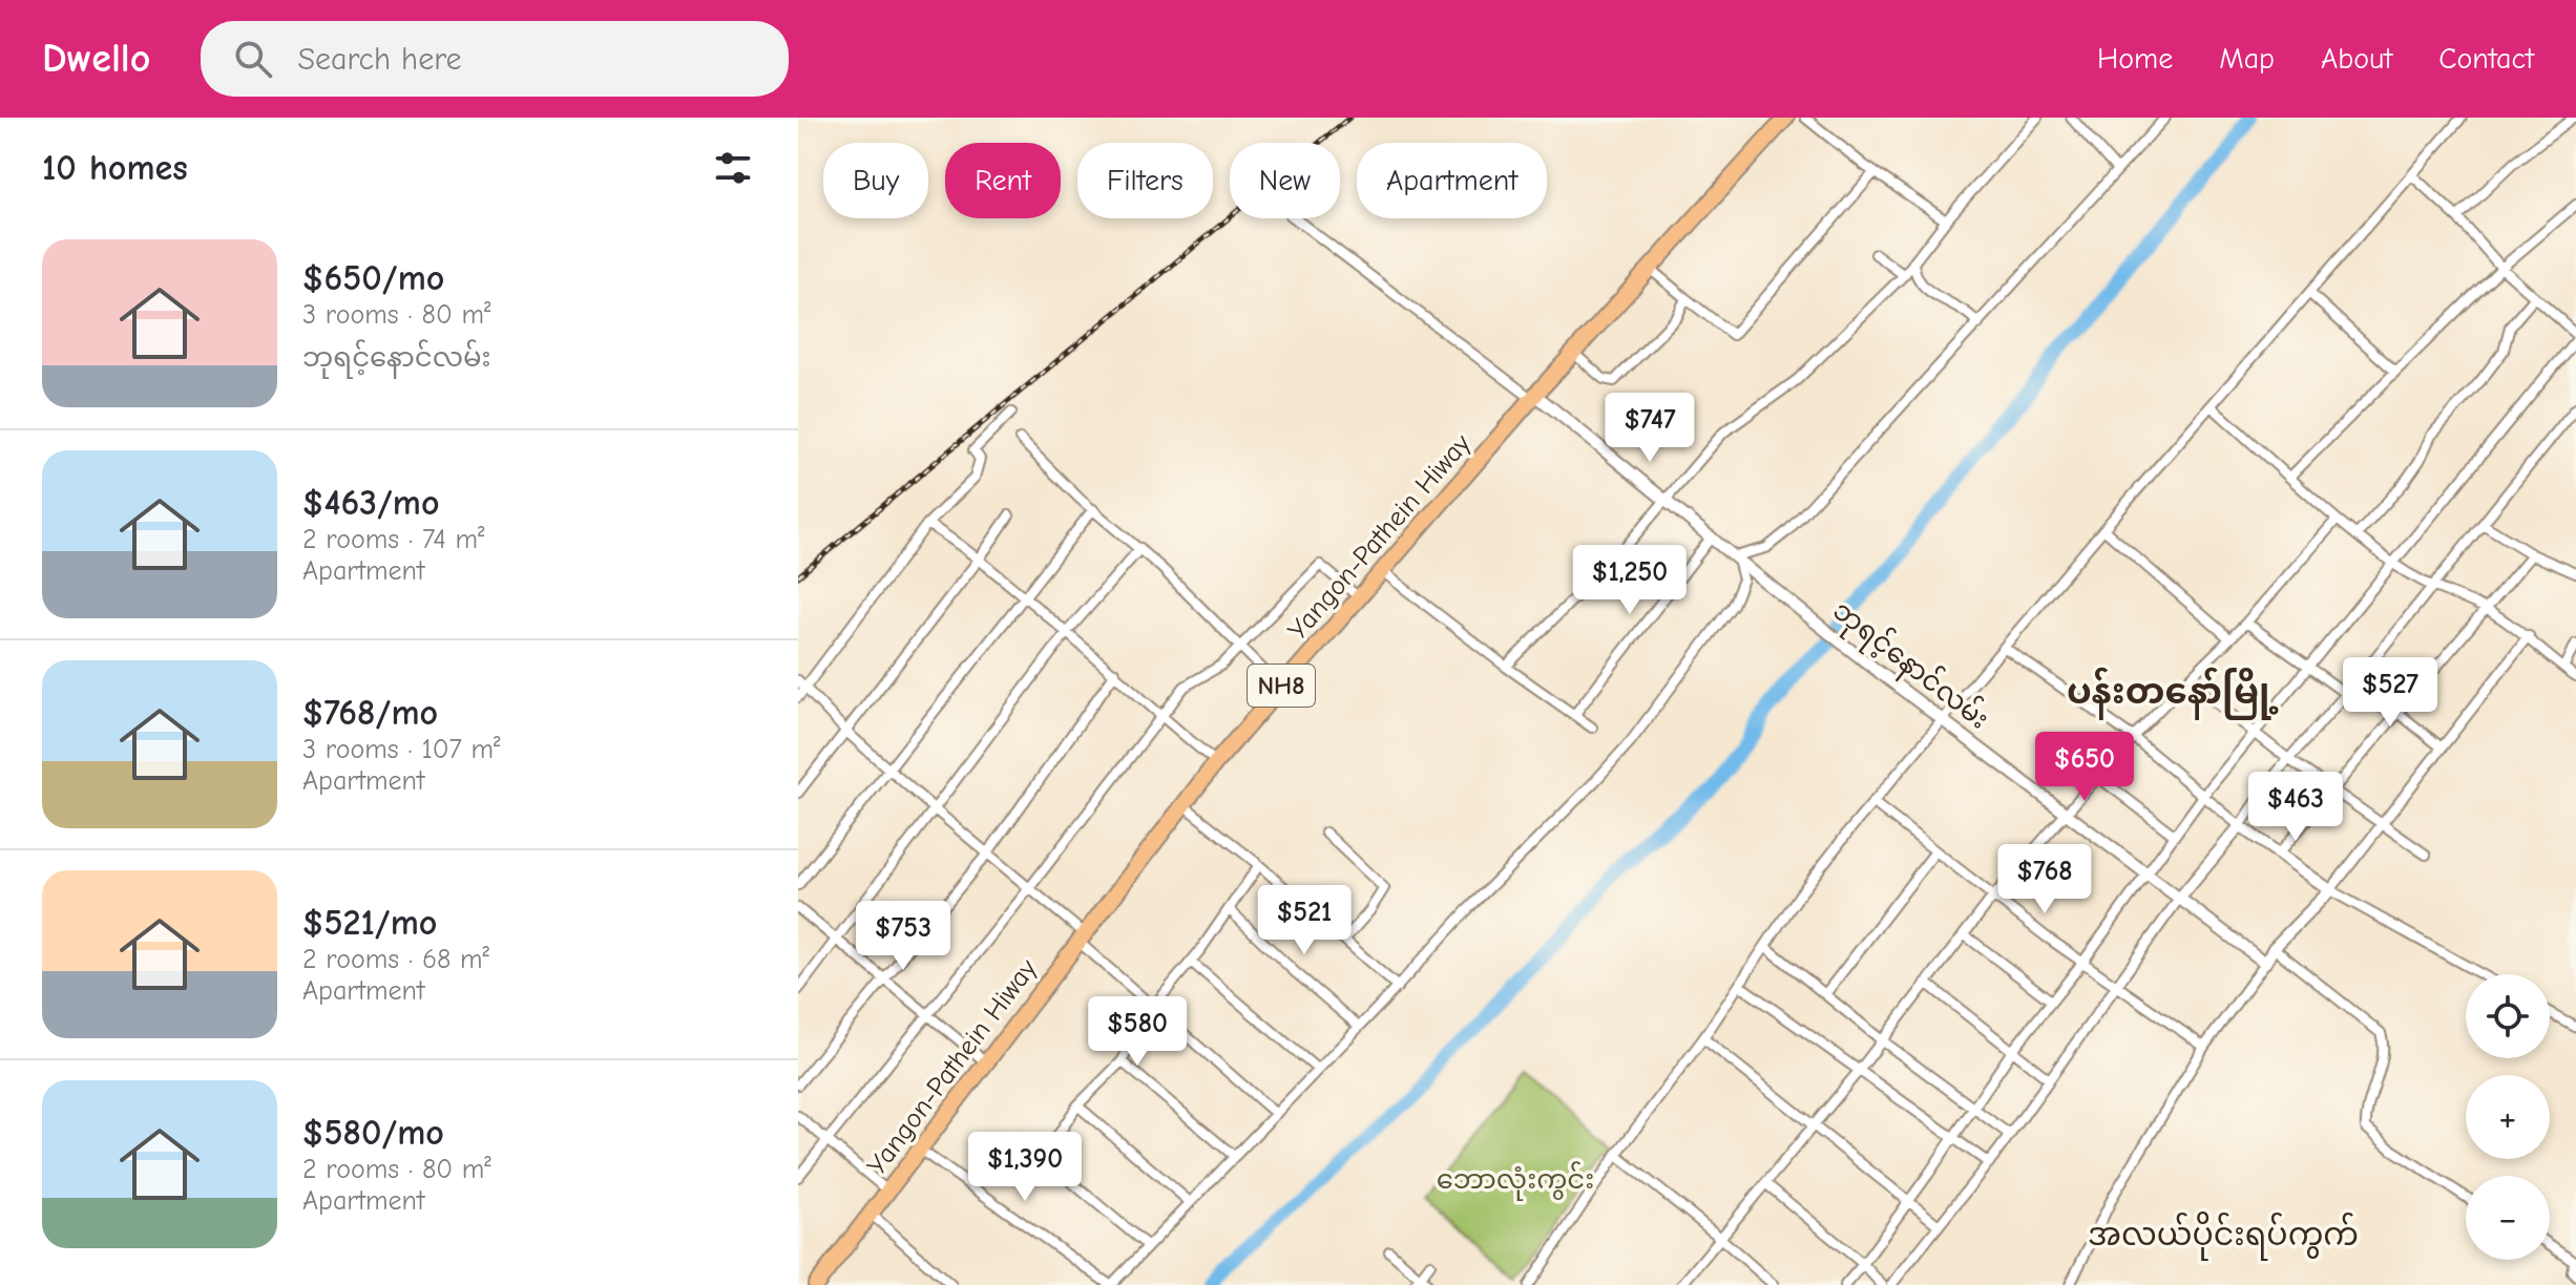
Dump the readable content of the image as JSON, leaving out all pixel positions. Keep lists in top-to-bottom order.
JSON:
{
  "streets": {
    "highway": ["Yangon-Pathein Hiway", "NH8"],
    "street": ["ဘုရင့်နောင်လမ်း"]
  },
  "crossings": [
    ["Yangon-Pathein Hiway", "ဘုရင့်နောင်လမ်း"]
  ],
  "districts": ["ပန်းတနော်မြို့", "အလယ်ပိုင်းရပ်ကွက်"],
  "parks": ["ဘောလုံးကွင်း"],
  "page": {
    "header": "Dwello",
    "search": "Search here",
    "nav": [
      "Home",
      "Map",
      "About",
      "Contact"
    ],
    "heading": "10 homes",
    "chip": [
      "Buy",
      "Rent",
      "Filters",
      "New",
      "Apartment"
    ],
    "list": [
      {
        "name": "$650/mo",
        "note": "3 rooms · 80 m² · ဘုရင့်နောင်လမ်း"
      },
      {
        "name": "$463/mo",
        "note": "2 rooms · 74 m² · Apartment"
      },
      {
        "name": "$768/mo",
        "note": "3 rooms · 107 m² · Apartment"
      },
      {
        "name": "$521/mo",
        "note": "2 rooms · 68 m² · Apartment"
      },
      {
        "name": "$580/mo",
        "note": "2 rooms · 80 m² · Apartment"
      }
    ],
    "price": [
      "$747",
      "$1,250",
      "$527",
      "$650",
      "$463",
      "$768",
      "$521",
      "$753",
      "$580",
      "$1,390"
    ],
    "map_buttons": ["+", "−"]
  }
}
